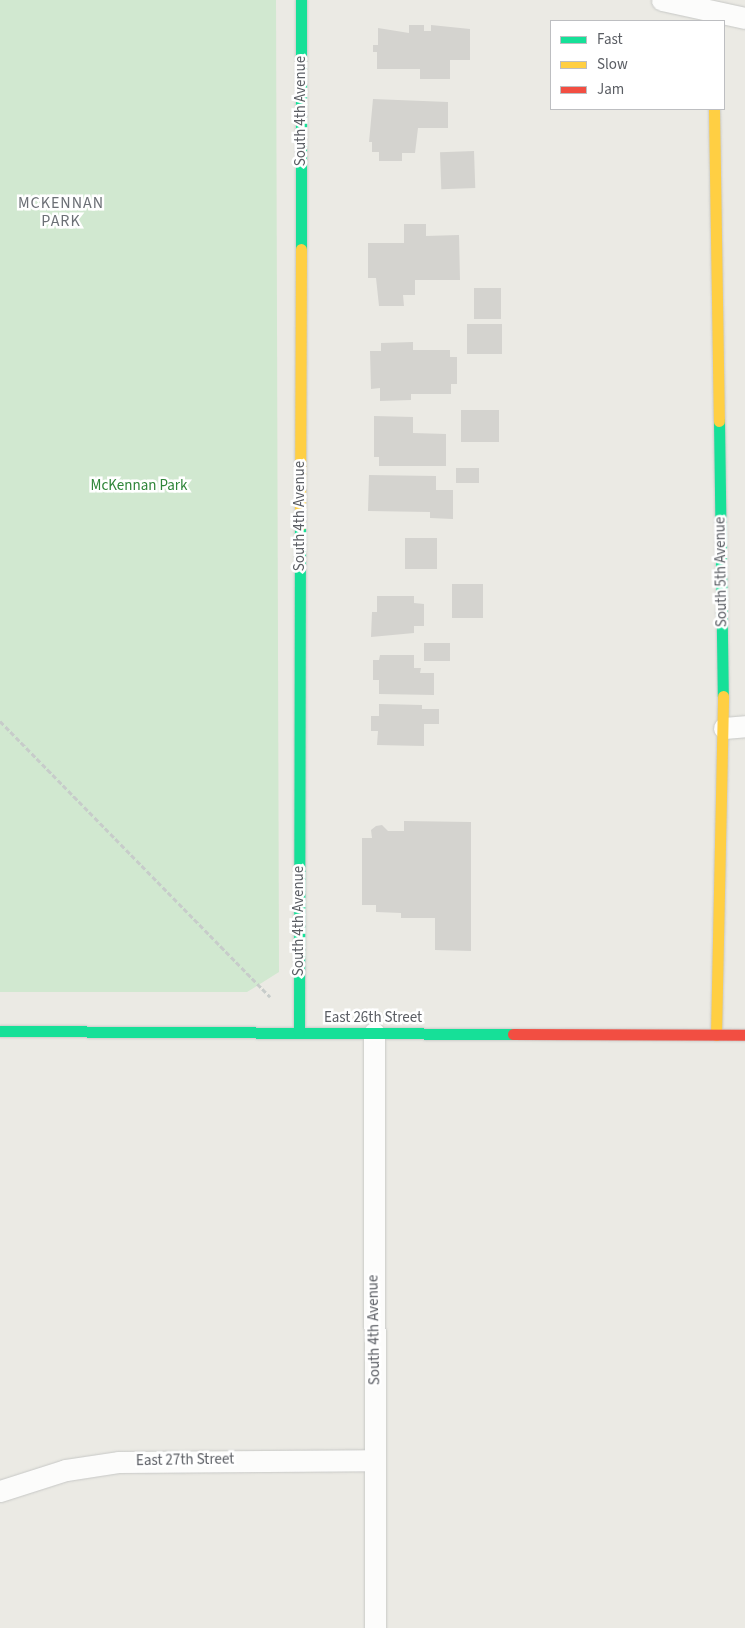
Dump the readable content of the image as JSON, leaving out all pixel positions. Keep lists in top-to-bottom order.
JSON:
{
  "streets": {
    "street": [
      "South 4th Avenue",
      "South 5th Avenue",
      "East 26th Street",
      "East 27th Street"
    ]
  },
  "crossings": [
    ["South 4th Avenue", "East 26th Street"],
    ["South 4th Avenue", "East 27th Street"],
    ["South 5th Avenue", "East 26th Street"]
  ],
  "districts": ["MCKENNAN PARK"],
  "parks": ["McKennan Park"],
  "legend": ["Fast", "Slow", "Jam"]
}
